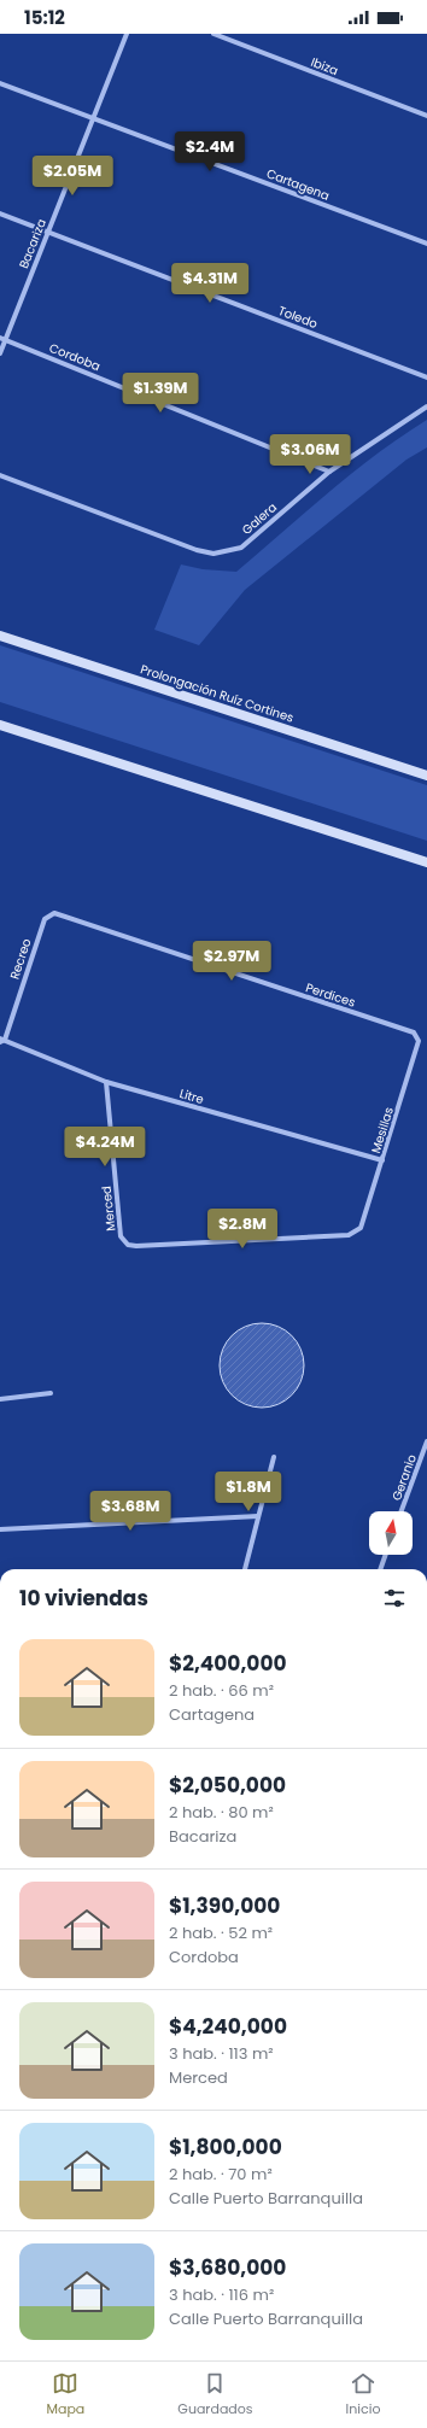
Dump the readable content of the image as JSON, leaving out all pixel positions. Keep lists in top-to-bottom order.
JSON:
{
  "streets": {
    "main road": ["Prolongación Ruíz Cortines"],
    "street": [
      "Ibiza",
      "Cartagena",
      "Bacariza",
      "Toledo",
      "Cordoba",
      "Galera",
      "Recreo",
      "Perdices",
      "Litre",
      "Mesillas",
      "Merced",
      "Geranio"
    ]
  },
  "crossings": [
    ["Cartagena", "Bacariza"],
    ["Bacariza", "Toledo"],
    ["Bacariza", "Cordoba"],
    ["Cordoba", "Galera"],
    ["Recreo", "Perdices"],
    ["Recreo", "Litre"],
    ["Perdices", "Mesillas"],
    ["Litre", "Mesillas"],
    ["Litre", "Merced"],
    ["Mesillas", "Merced"]
  ],
  "north": "top",
  "page": {
    "status": "15:12",
    "price": [
      "$2.4M",
      "$2.05M",
      "$4.31M",
      "$1.39M",
      "$3.06M",
      "$2.97M",
      "$4.24M",
      "$2.8M",
      "$1.8M",
      "$3.68M"
    ],
    "heading": "10 viviendas",
    "list": [
      {
        "name": "$2,400,000",
        "note": "2 hab. · 66 m² · Cartagena"
      },
      {
        "name": "$2,050,000",
        "note": "2 hab. · 80 m² · Bacariza"
      },
      {
        "name": "$1,390,000",
        "note": "2 hab. · 52 m² · Cordoba"
      },
      {
        "name": "$4,240,000",
        "note": "3 hab. · 113 m² · Merced"
      },
      {
        "name": "$1,800,000",
        "note": "2 hab. · 70 m² · Calle Puerto Barranquilla"
      },
      {
        "name": "$3,680,000",
        "note": "3 hab. · 116 m² · Calle Puerto Barranquilla"
      }
    ],
    "tabs": ["Mapa", "Guardados", "Inicio"]
  }
}
